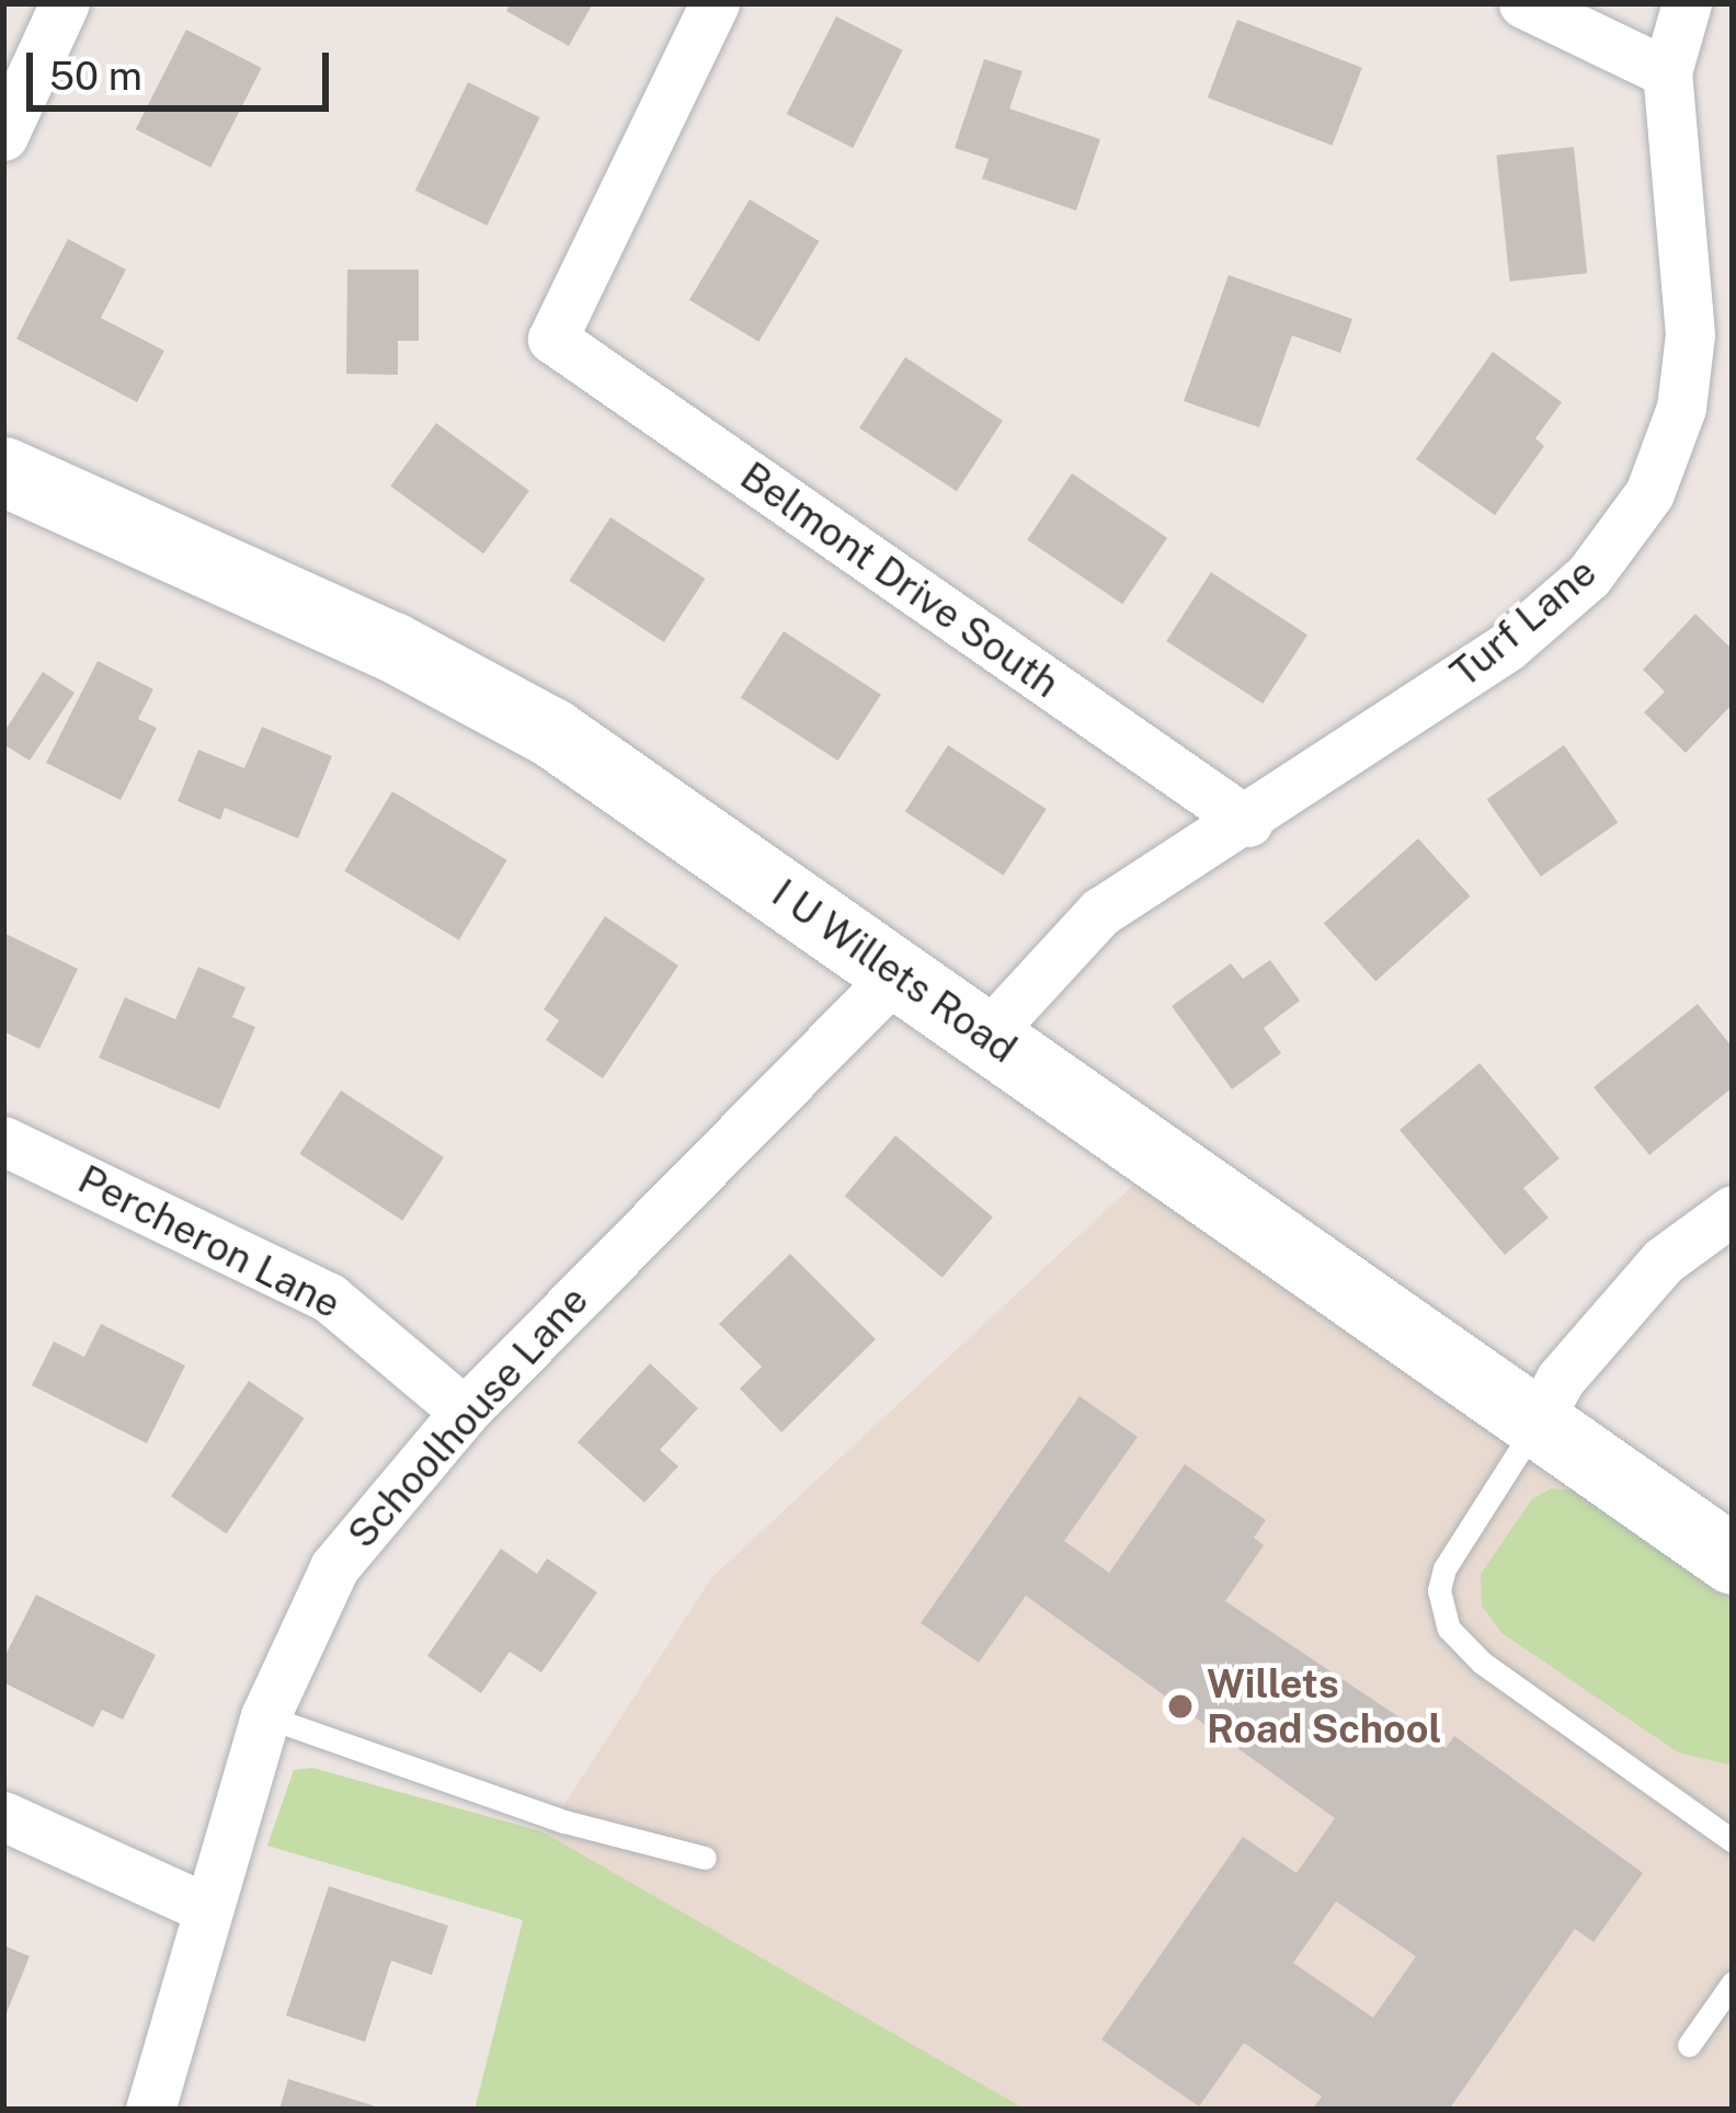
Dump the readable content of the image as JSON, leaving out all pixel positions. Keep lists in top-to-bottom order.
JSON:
{
  "streets": {
    "main road": ["I U Willets Road"],
    "street": [
      "Belmont Drive South",
      "Turf Lane",
      "Percheron Lane",
      "Schoolhouse Lane"
    ]
  },
  "crossings": [
    ["Belmont Drive South", "Turf Lane"],
    ["Turf Lane", "I U Willets Road"],
    ["I U Willets Road", "Schoolhouse Lane"],
    ["Percheron Lane", "Schoolhouse Lane"]
  ],
  "places": ["Willets Road School"],
  "scale_bar": "50 m"
}
